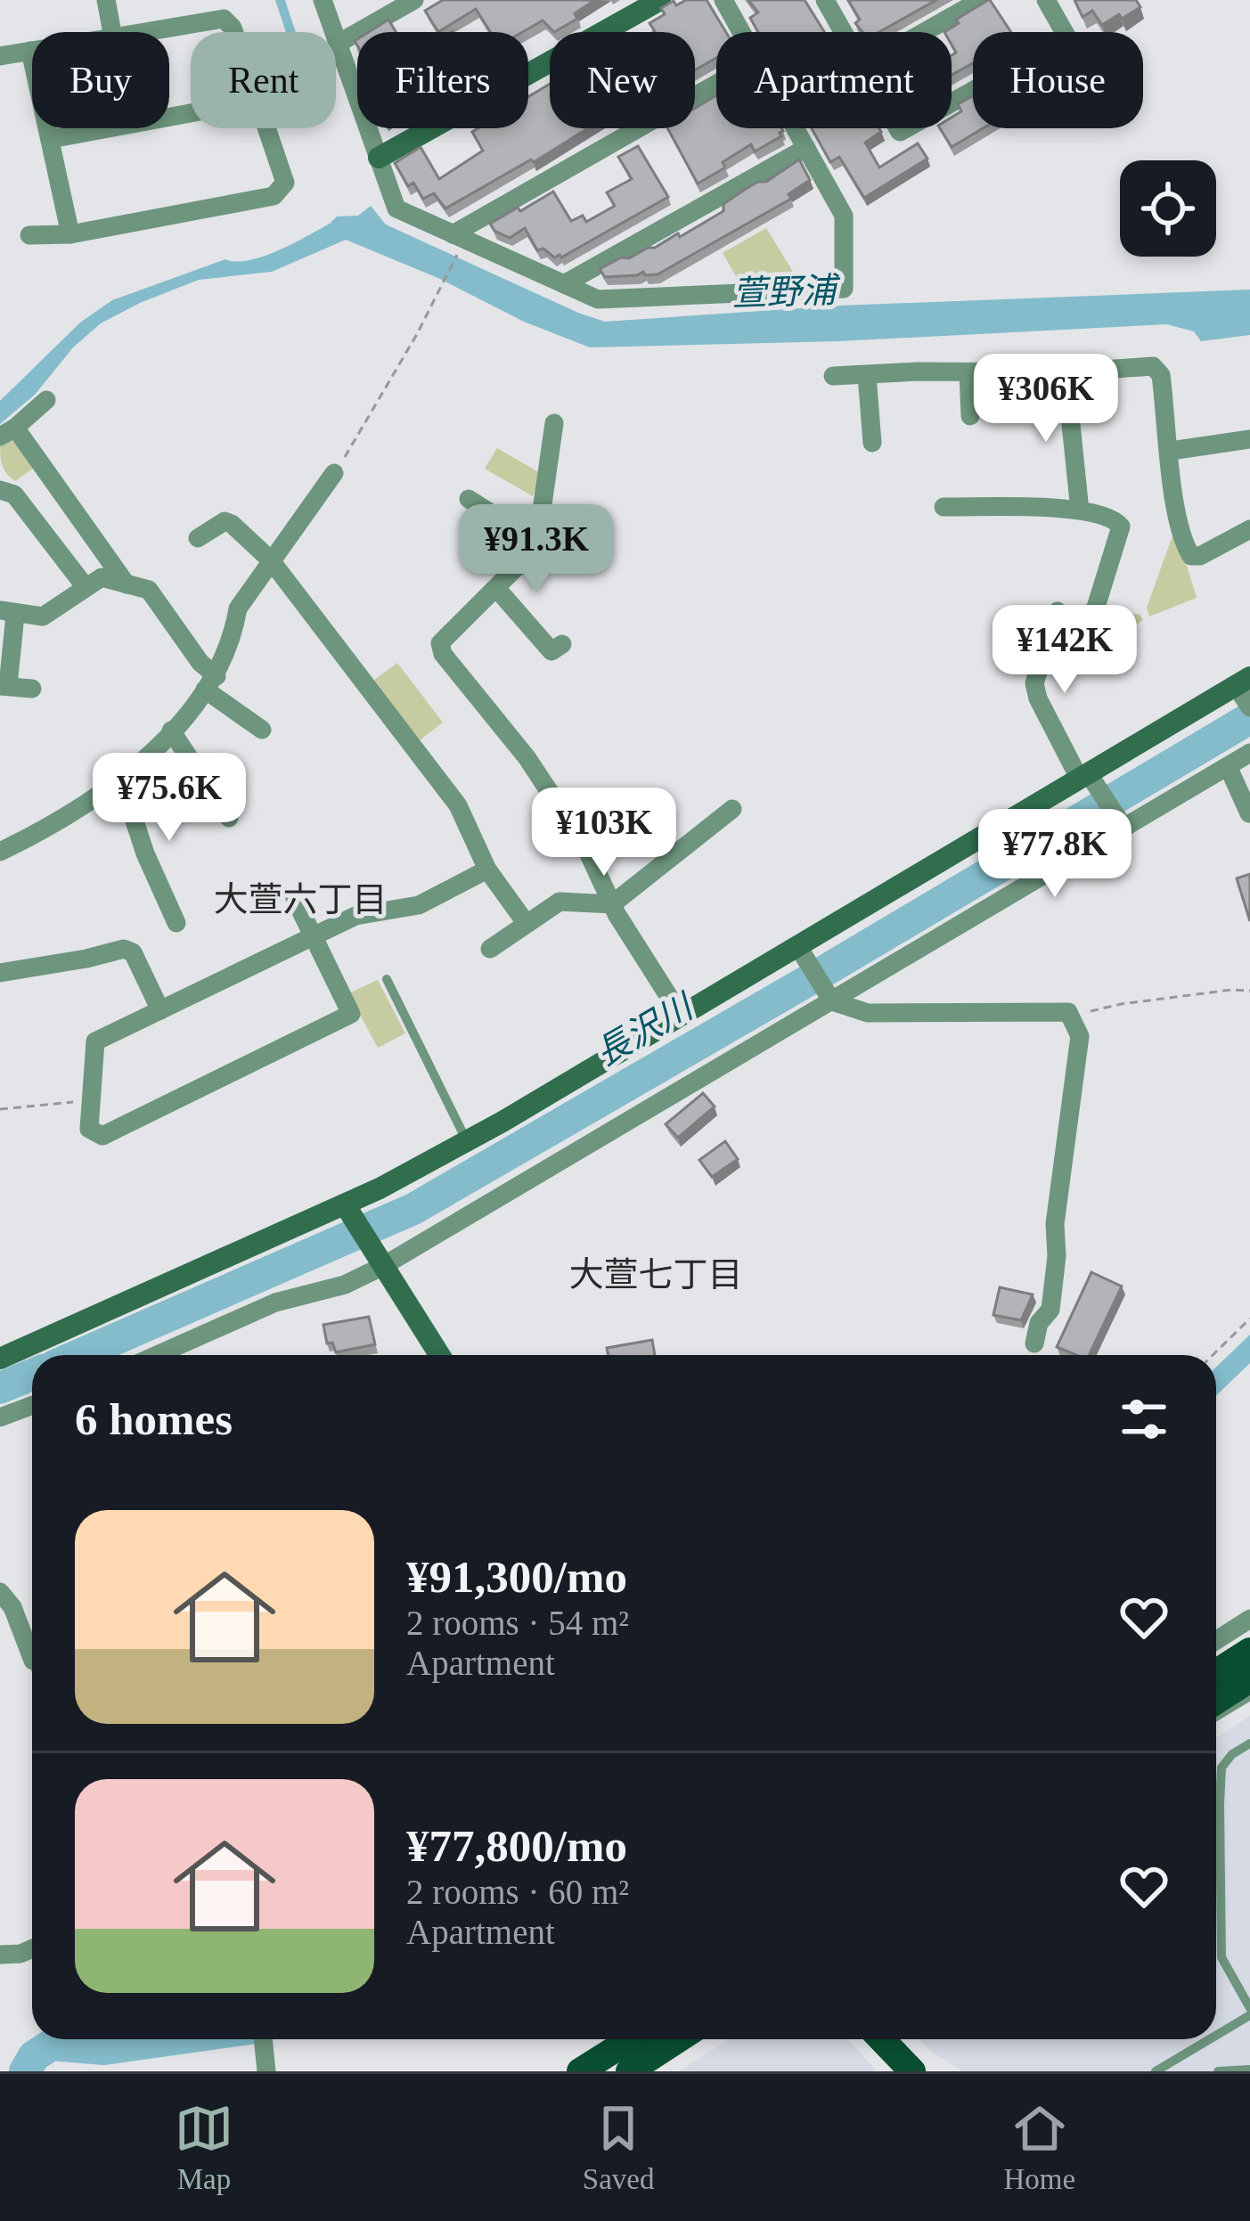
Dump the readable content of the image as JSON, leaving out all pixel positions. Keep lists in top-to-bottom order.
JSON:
{
  "districts": ["大萱六丁目", "大萱七丁目"],
  "water": ["萱野浦", "長沢川"],
  "page": {
    "chip": [
      "Buy",
      "Rent",
      "Filters",
      "New",
      "Apartment",
      "House"
    ],
    "price": [
      "¥306K",
      "¥91.3K",
      "¥142K",
      "¥75.6K",
      "¥103K",
      "¥77.8K"
    ],
    "heading": "6 homes",
    "list": [
      {
        "name": "¥91,300/mo",
        "note": "2 rooms · 54 m² · Apartment"
      },
      {
        "name": "¥77,800/mo",
        "note": "2 rooms · 60 m² · Apartment"
      }
    ],
    "tabs": ["Map", "Saved", "Home"]
  }
}
